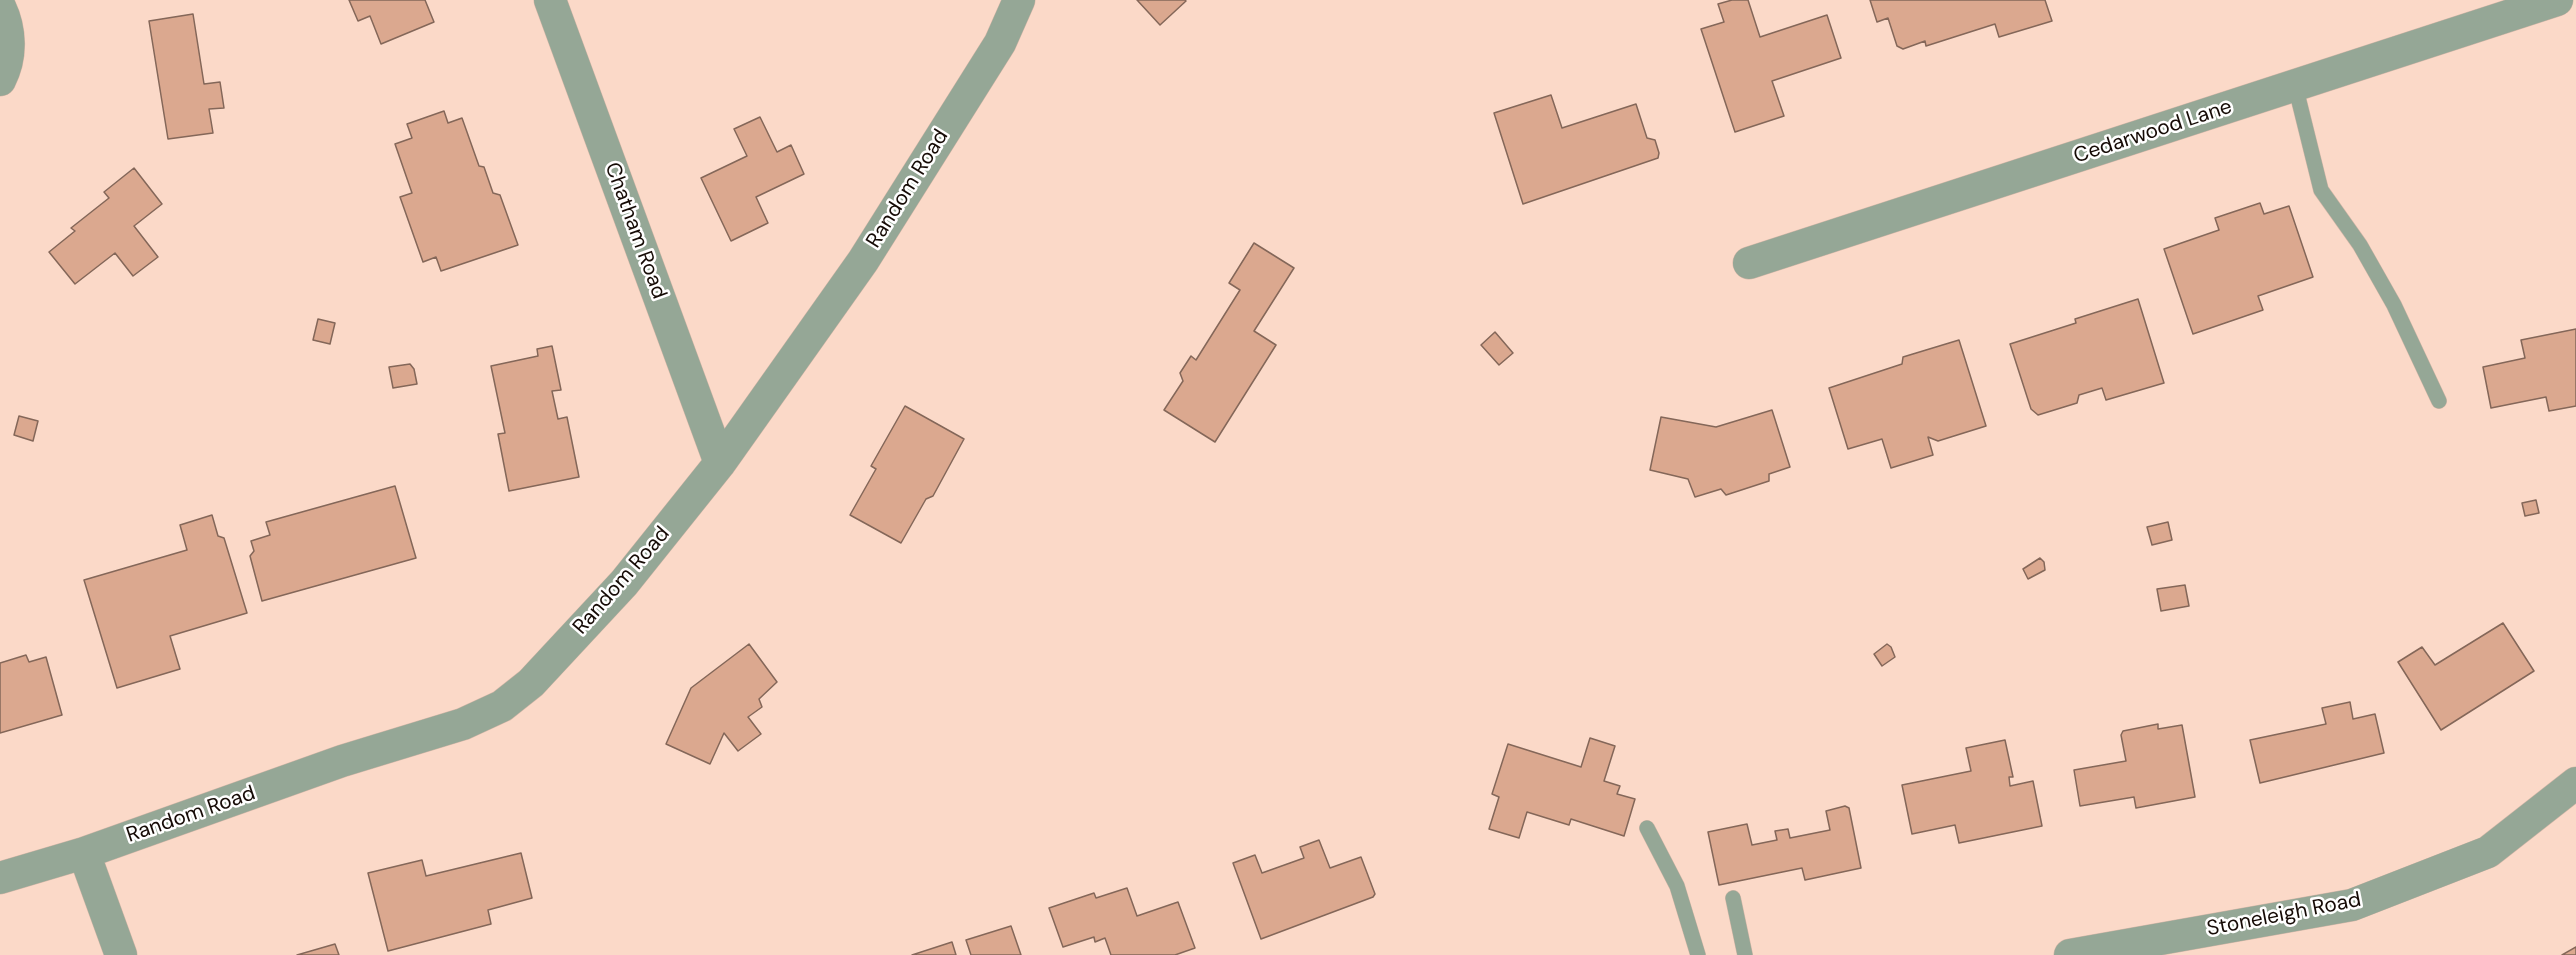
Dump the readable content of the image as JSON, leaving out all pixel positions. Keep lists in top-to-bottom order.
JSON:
{
  "streets": {
    "street": [
      "Cedarwood Lane",
      "Random Road",
      "Chatham Road",
      "Stoneleigh Road"
    ]
  },
  "crossings": [
    ["Random Road", "Chatham Road"]
  ]
}
